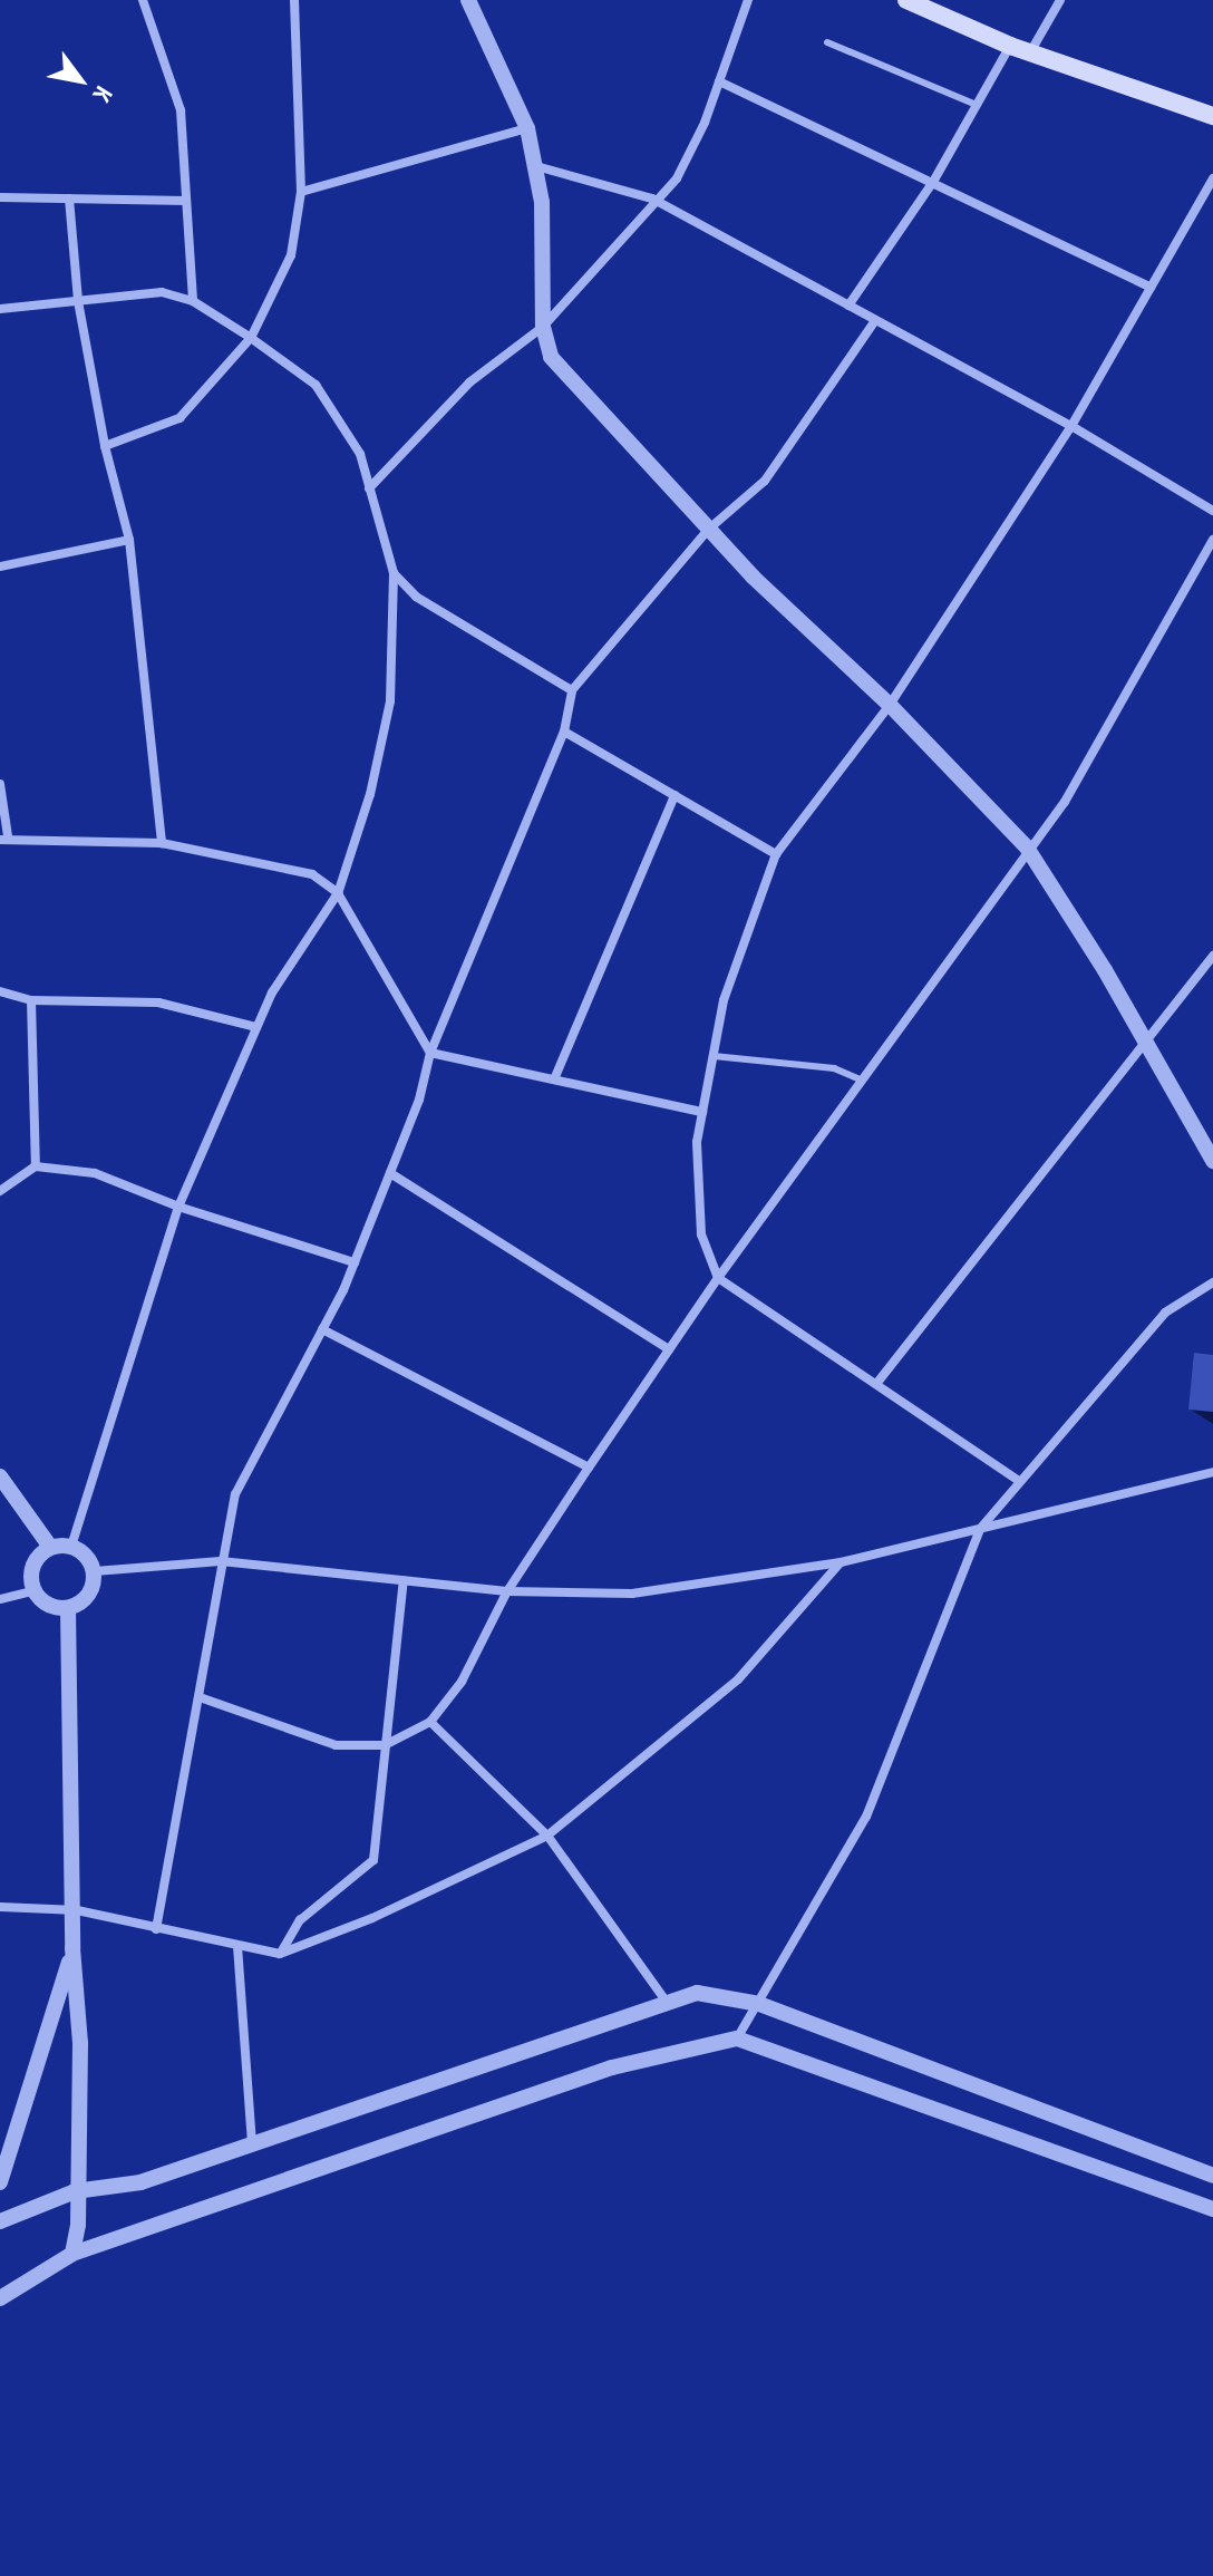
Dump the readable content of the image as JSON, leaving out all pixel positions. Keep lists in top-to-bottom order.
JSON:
{
  "north": "bottom right"
}
